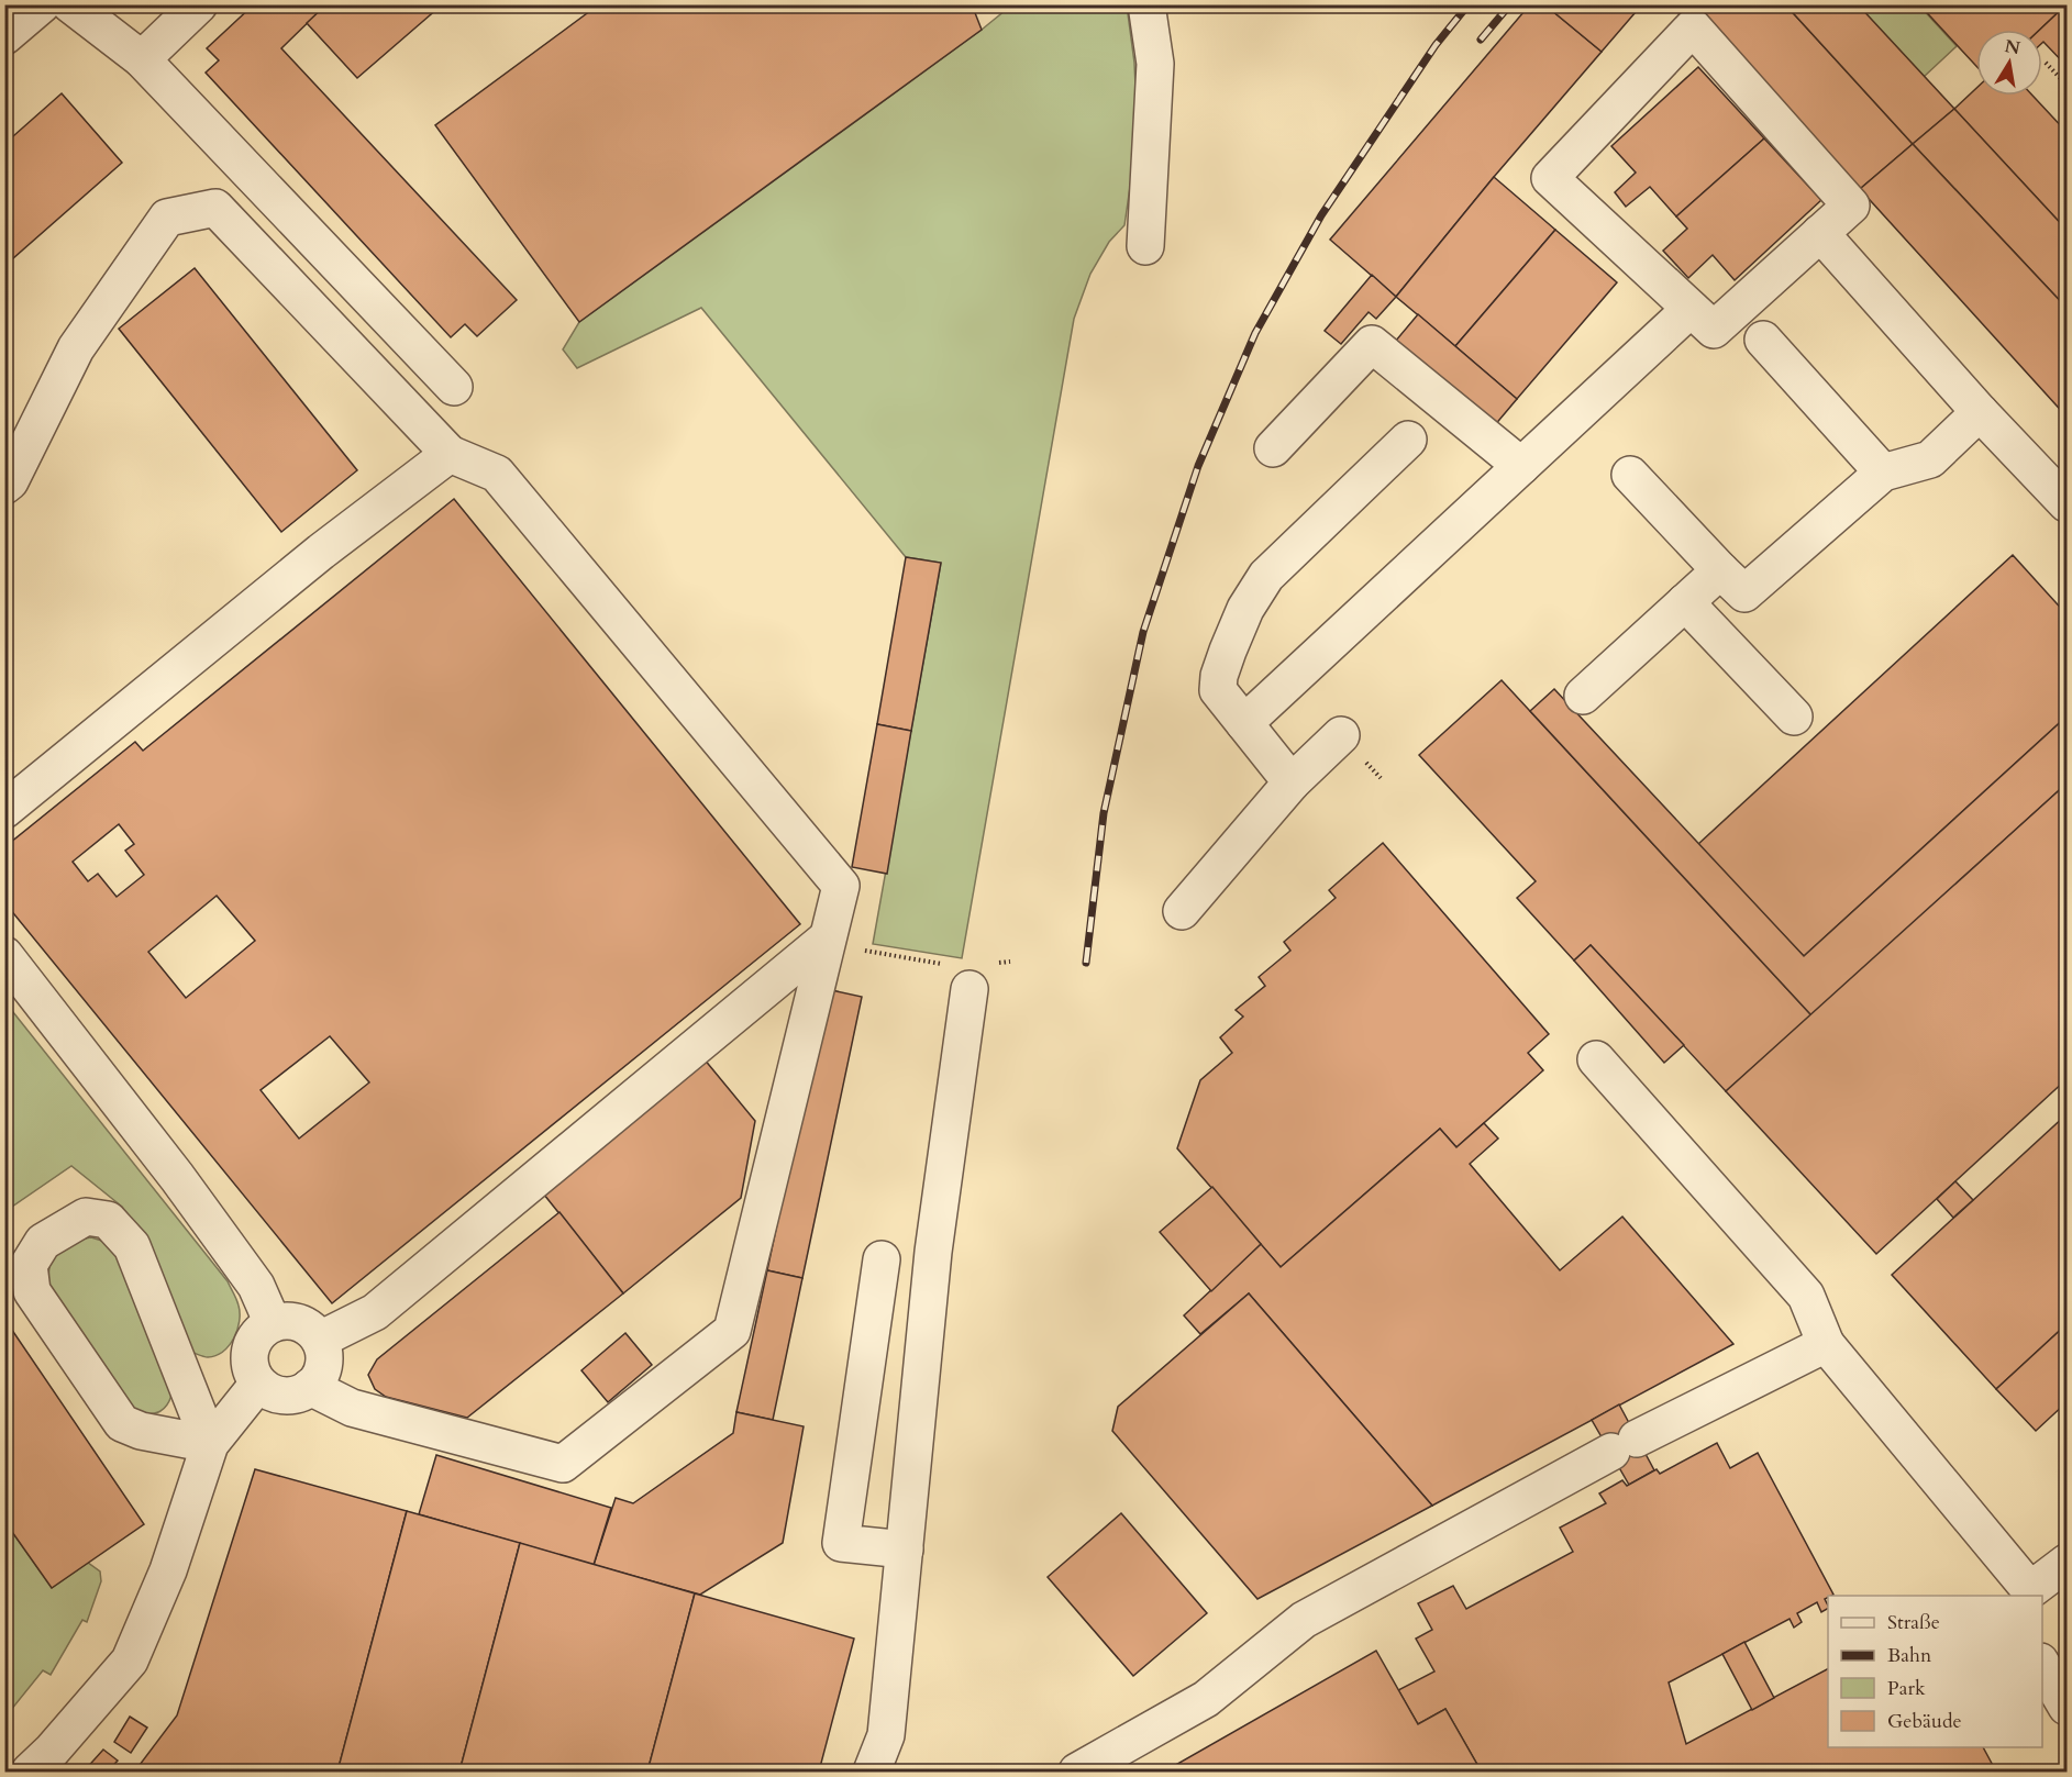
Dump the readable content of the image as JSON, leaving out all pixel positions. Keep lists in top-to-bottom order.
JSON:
{
  "legend": [
    "Straße",
    "Bahn",
    "Park",
    "Gebäude"
  ],
  "north": "top"
}
